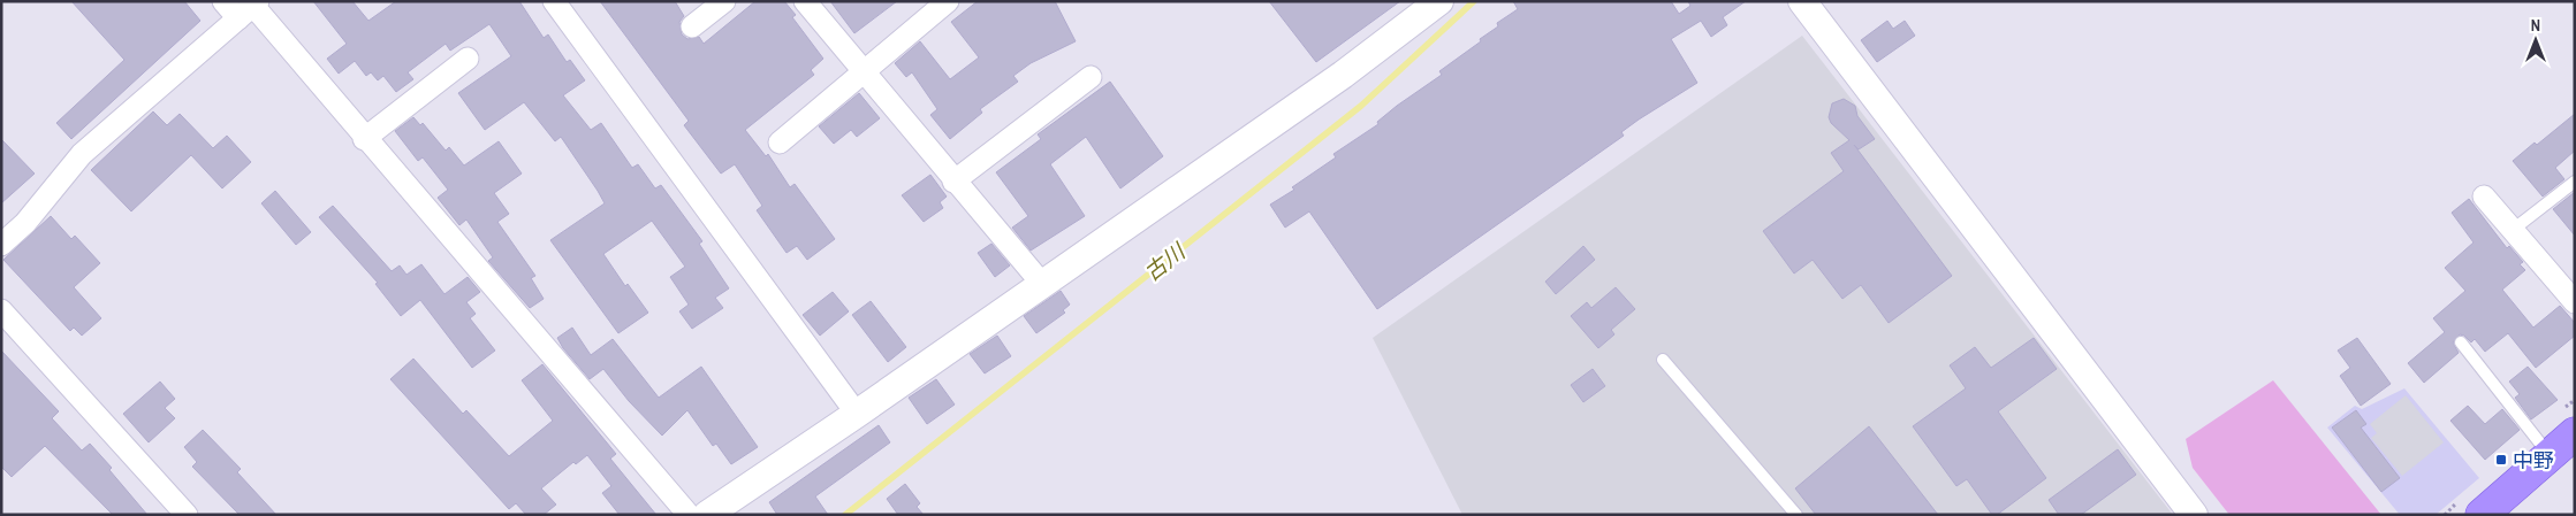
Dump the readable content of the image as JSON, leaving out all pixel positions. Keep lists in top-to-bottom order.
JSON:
{
  "water": ["古川"],
  "places": {
    "transit": ["中野"]
  },
  "north": "top"
}
